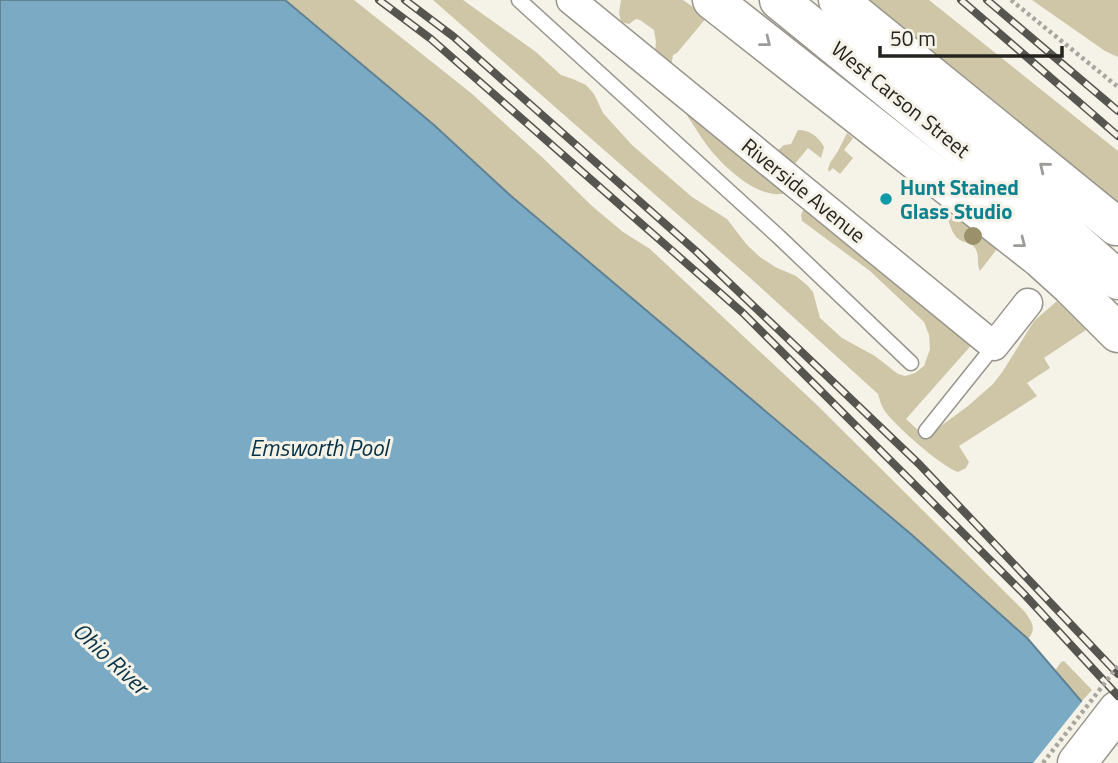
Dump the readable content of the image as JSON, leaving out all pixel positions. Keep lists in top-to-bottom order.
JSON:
{
  "streets": {
    "main road": ["West Carson Street"],
    "street": ["Riverside Avenue"]
  },
  "water": ["Emsworth Pool", "Ohio River"],
  "places": ["Hunt Stained Glass Studio"],
  "scale_bar": "50 m"
}
